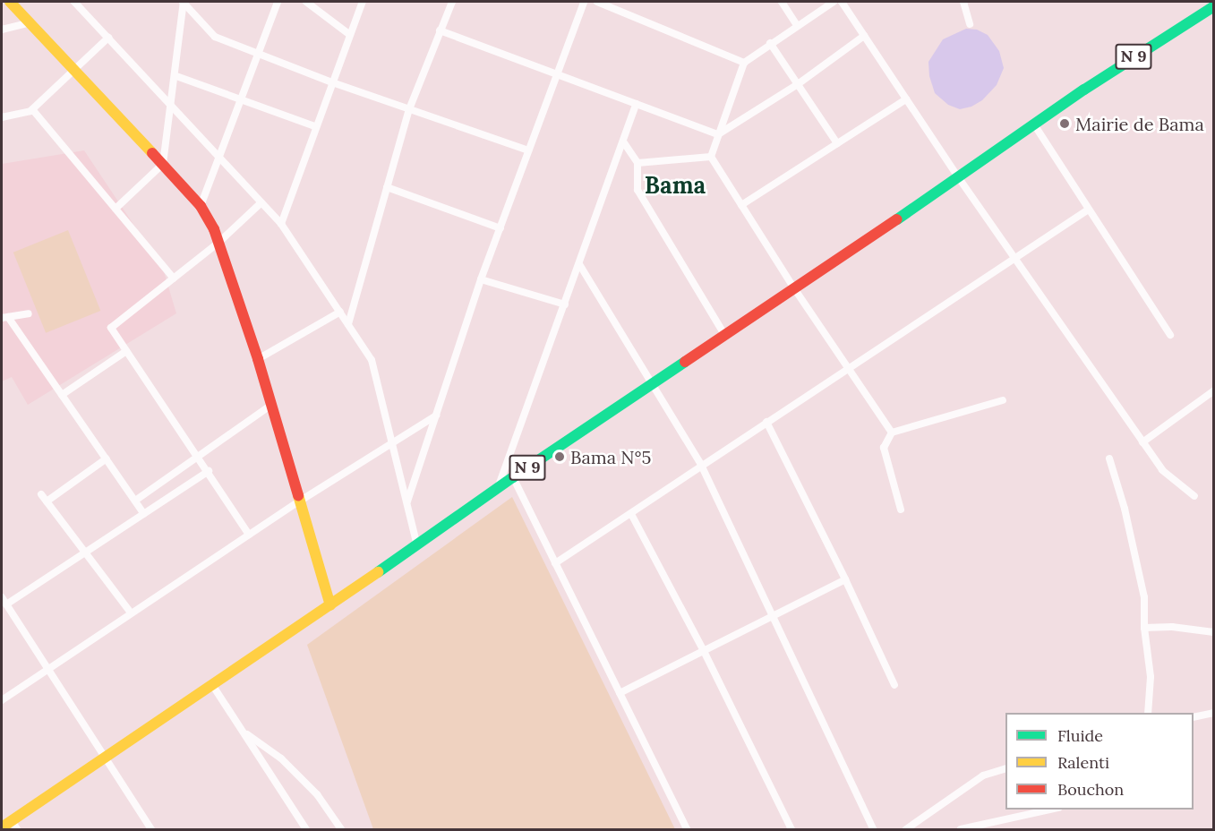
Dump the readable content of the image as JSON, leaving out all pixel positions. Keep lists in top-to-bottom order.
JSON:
{
  "streets": {
    "main road": ["N 9"]
  },
  "districts": ["Bama"],
  "places": ["Mairie de Bama", "Bama N°5"],
  "legend": ["Fluide", "Ralenti", "Bouchon"]
}
